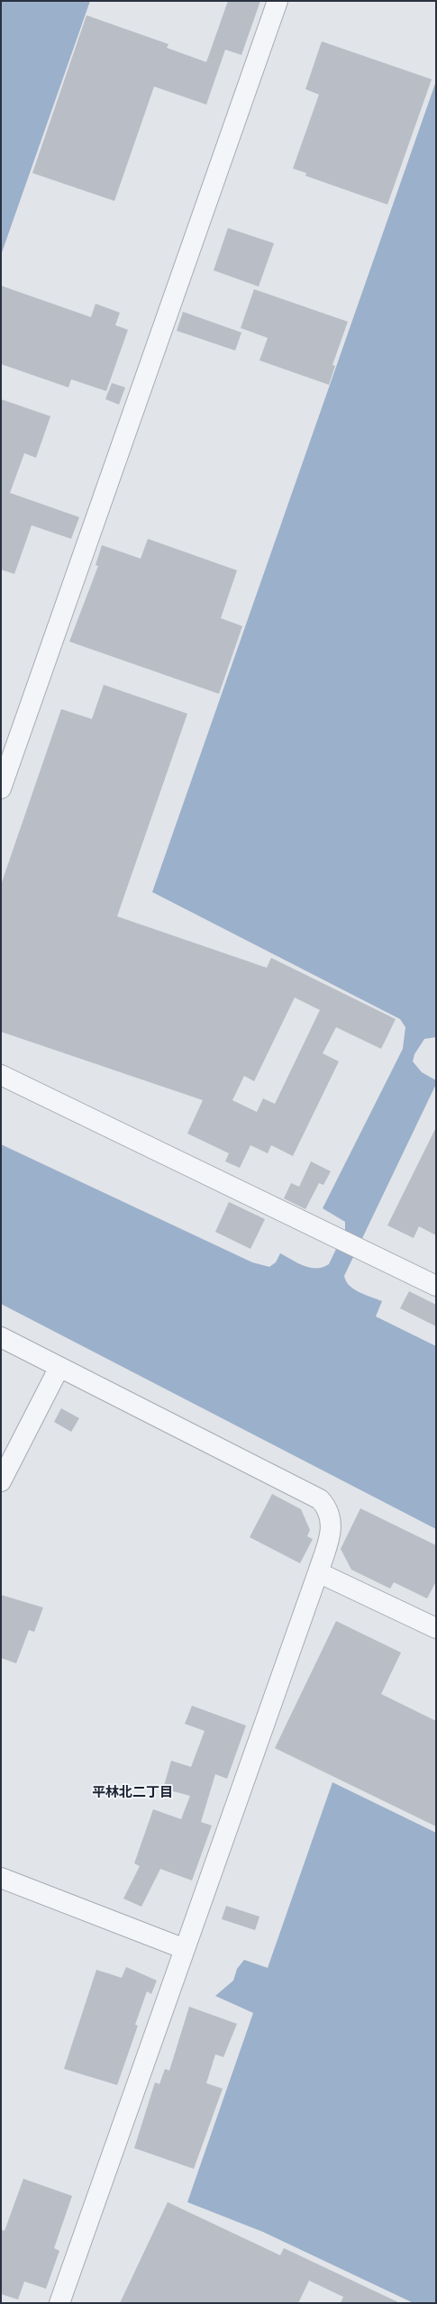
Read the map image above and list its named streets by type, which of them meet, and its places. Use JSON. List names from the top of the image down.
{
  "districts": ["平林北二丁目"]
}
